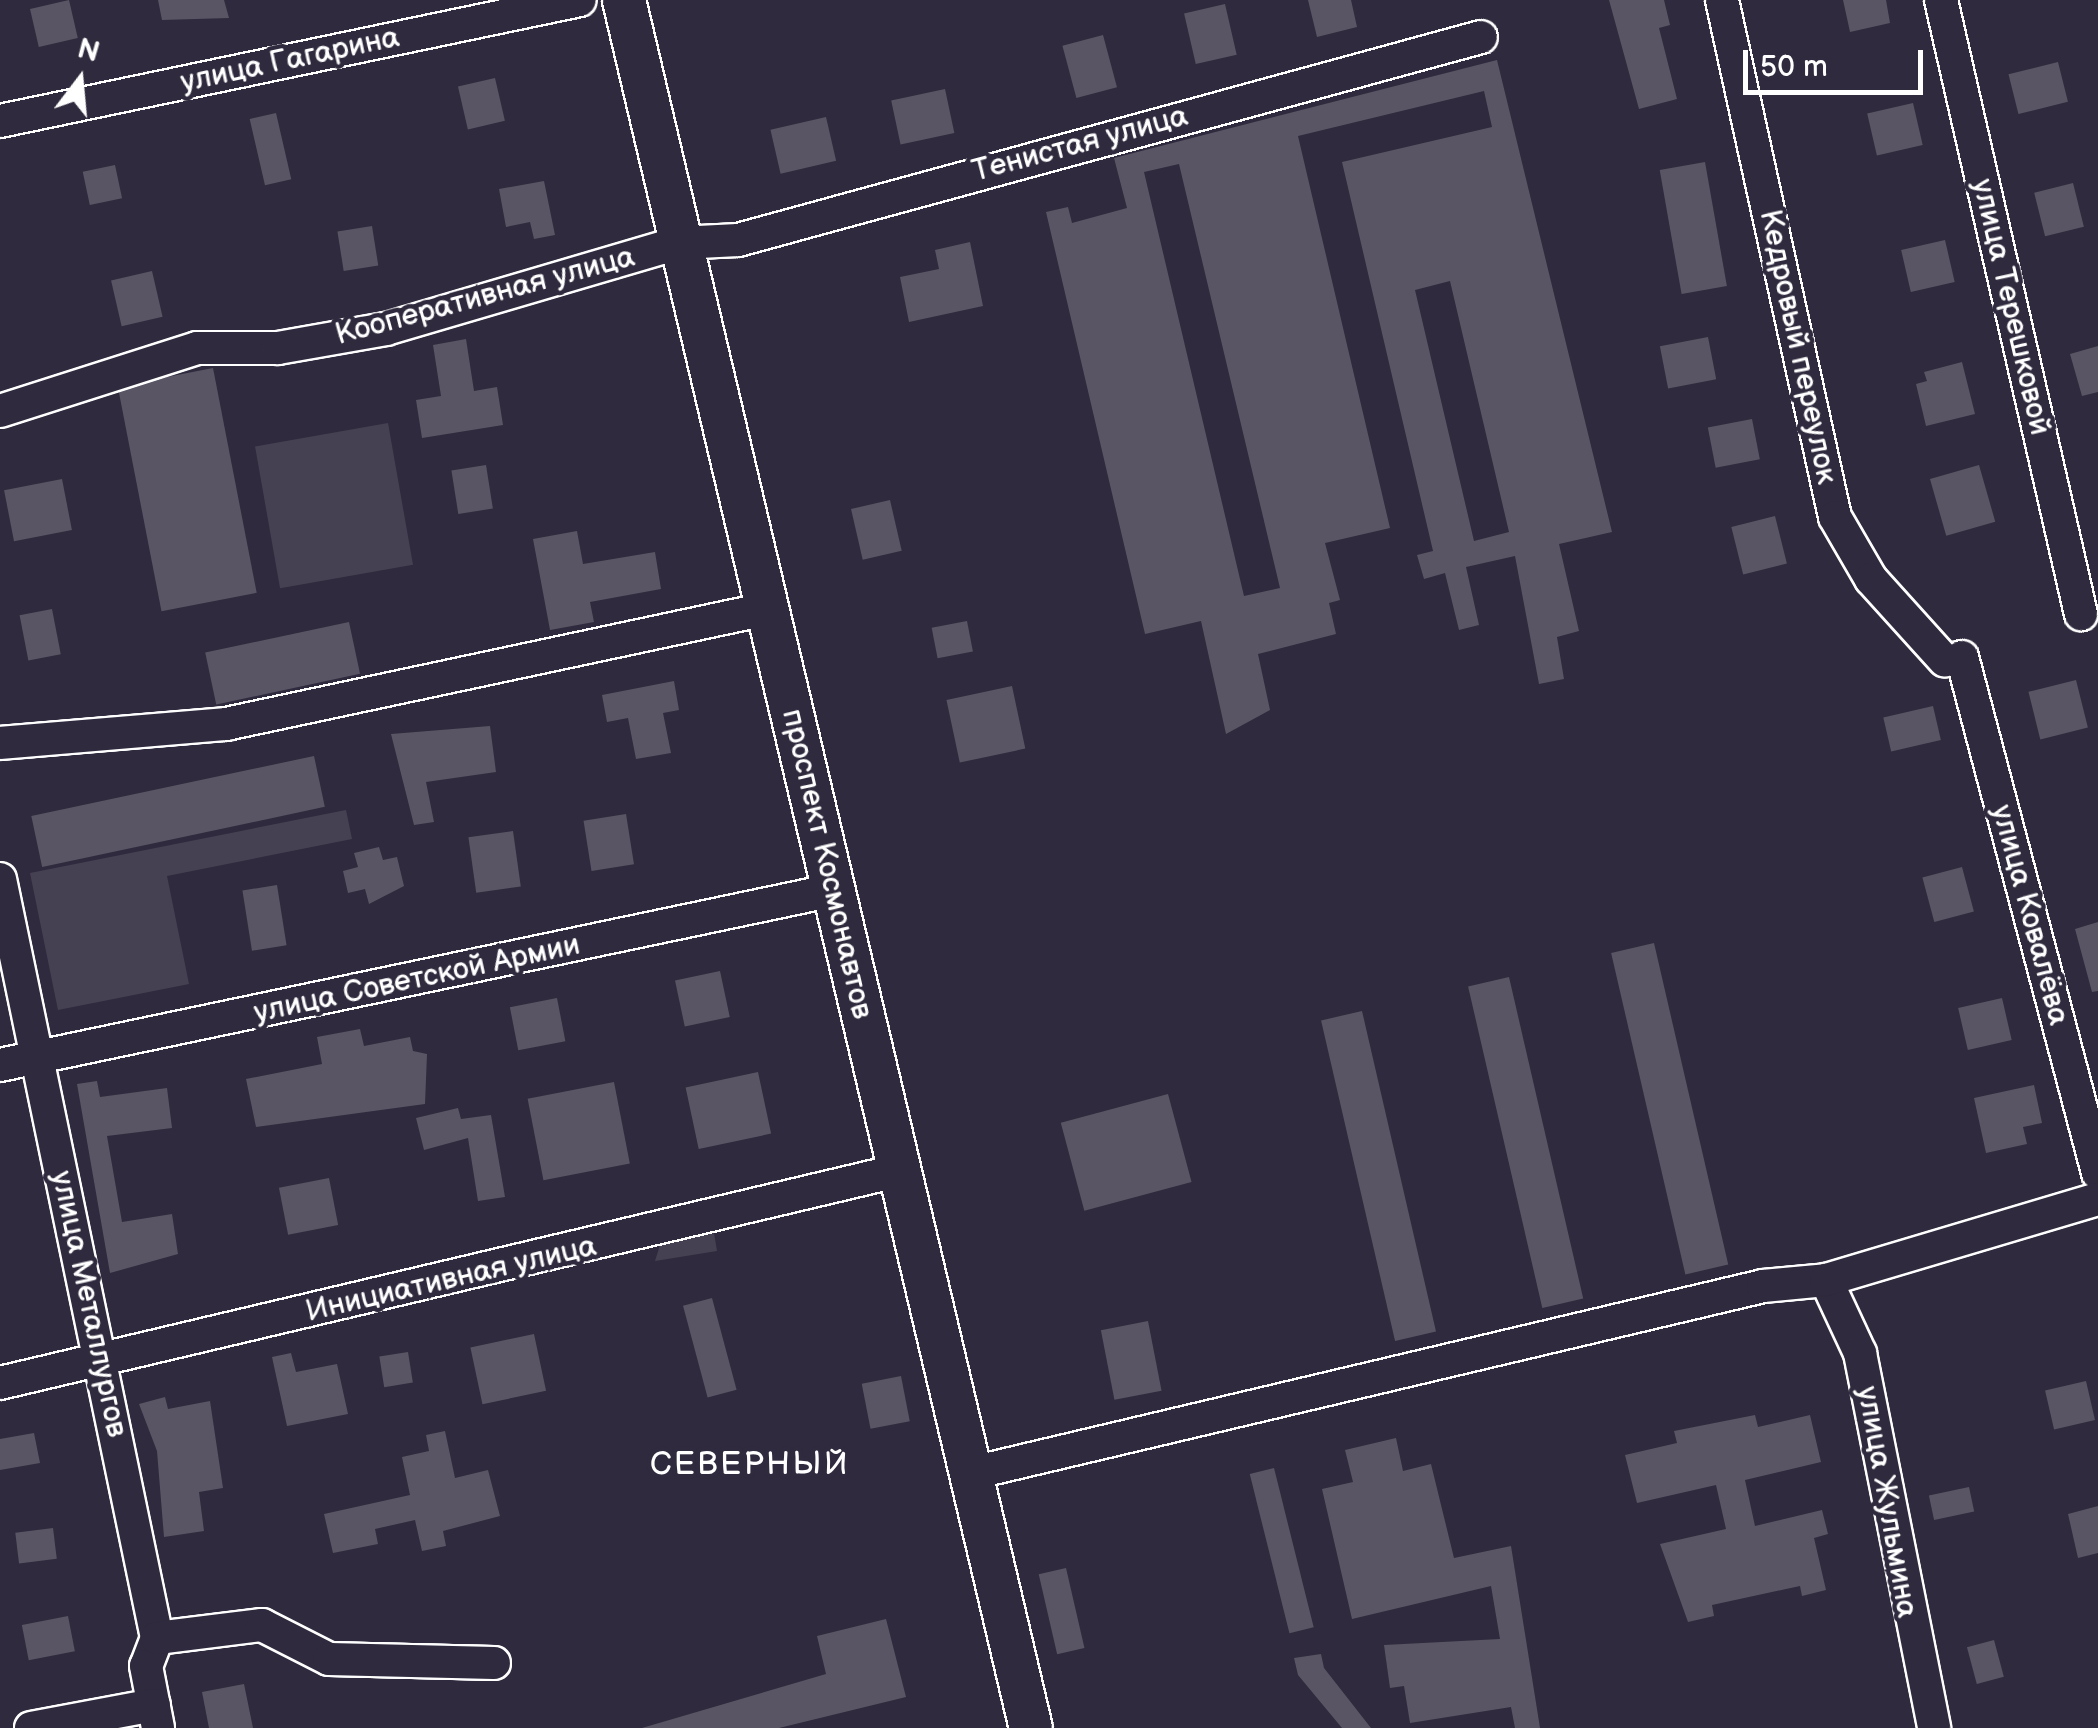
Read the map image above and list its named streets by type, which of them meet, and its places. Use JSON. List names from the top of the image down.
{
  "streets": {
    "main road": ["проспект Космонавтов"],
    "street": [
      "улица Гагарина",
      "Тенистая улица",
      "Кооперативная улица",
      "улица Терешковой",
      "Кедровый переулок",
      "улица Ковалёва",
      "улица Советской Армии",
      "Инициативная улица",
      "улица Металлургов",
      "улица Жульмина"
    ]
  },
  "crossings": [
    ["Тенистая улица", "Кооперативная улица"],
    ["Тенистая улица", "проспект Космонавтов"],
    ["Кооперативная улица", "проспект Космонавтов"],
    ["Кедровый переулок", "улица Ковалёва"],
    ["проспект Космонавтов", "улица Советской Армии"],
    ["проспект Космонавтов", "Инициативная улица"],
    ["улица Советской Армии", "улица Металлургов"],
    ["Инициативная улица", "улица Металлургов"]
  ],
  "districts": ["СЕВЕРНЫЙ"],
  "scale_bar": "50 m",
  "north": "top"
}
